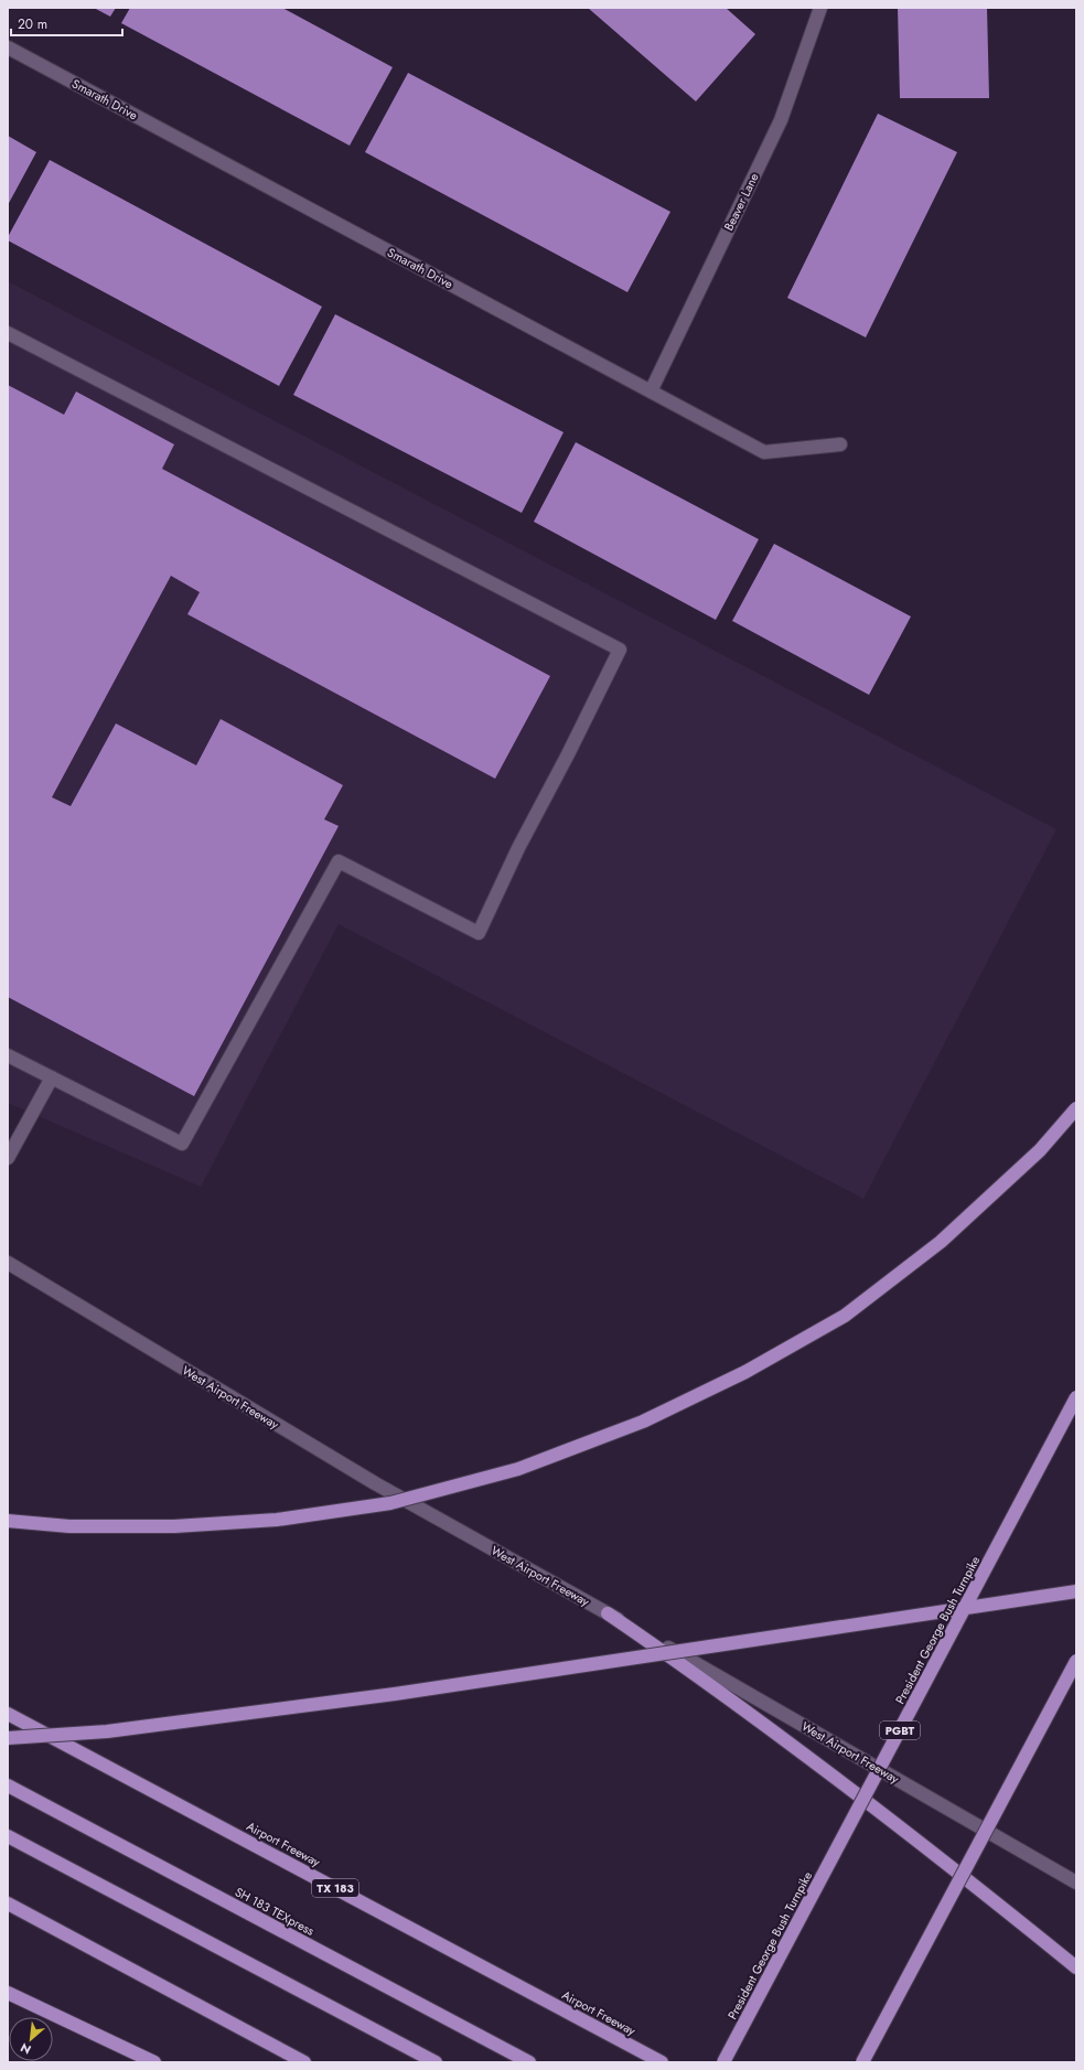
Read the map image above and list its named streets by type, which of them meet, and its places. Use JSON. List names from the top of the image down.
{
  "streets": {
    "highway": [
      "President George Bush Turnpike",
      "PGBT",
      "Airport Freeway",
      "TX 183",
      "SH 183 TEXpress"
    ],
    "street": ["Smarath Drive", "Beaver Lane", "West Airport Freeway"]
  },
  "crossings": [
    ["Smarath Drive", "Beaver Lane"]
  ],
  "scale_bar": "20 m",
  "north": "bottom left"
}
